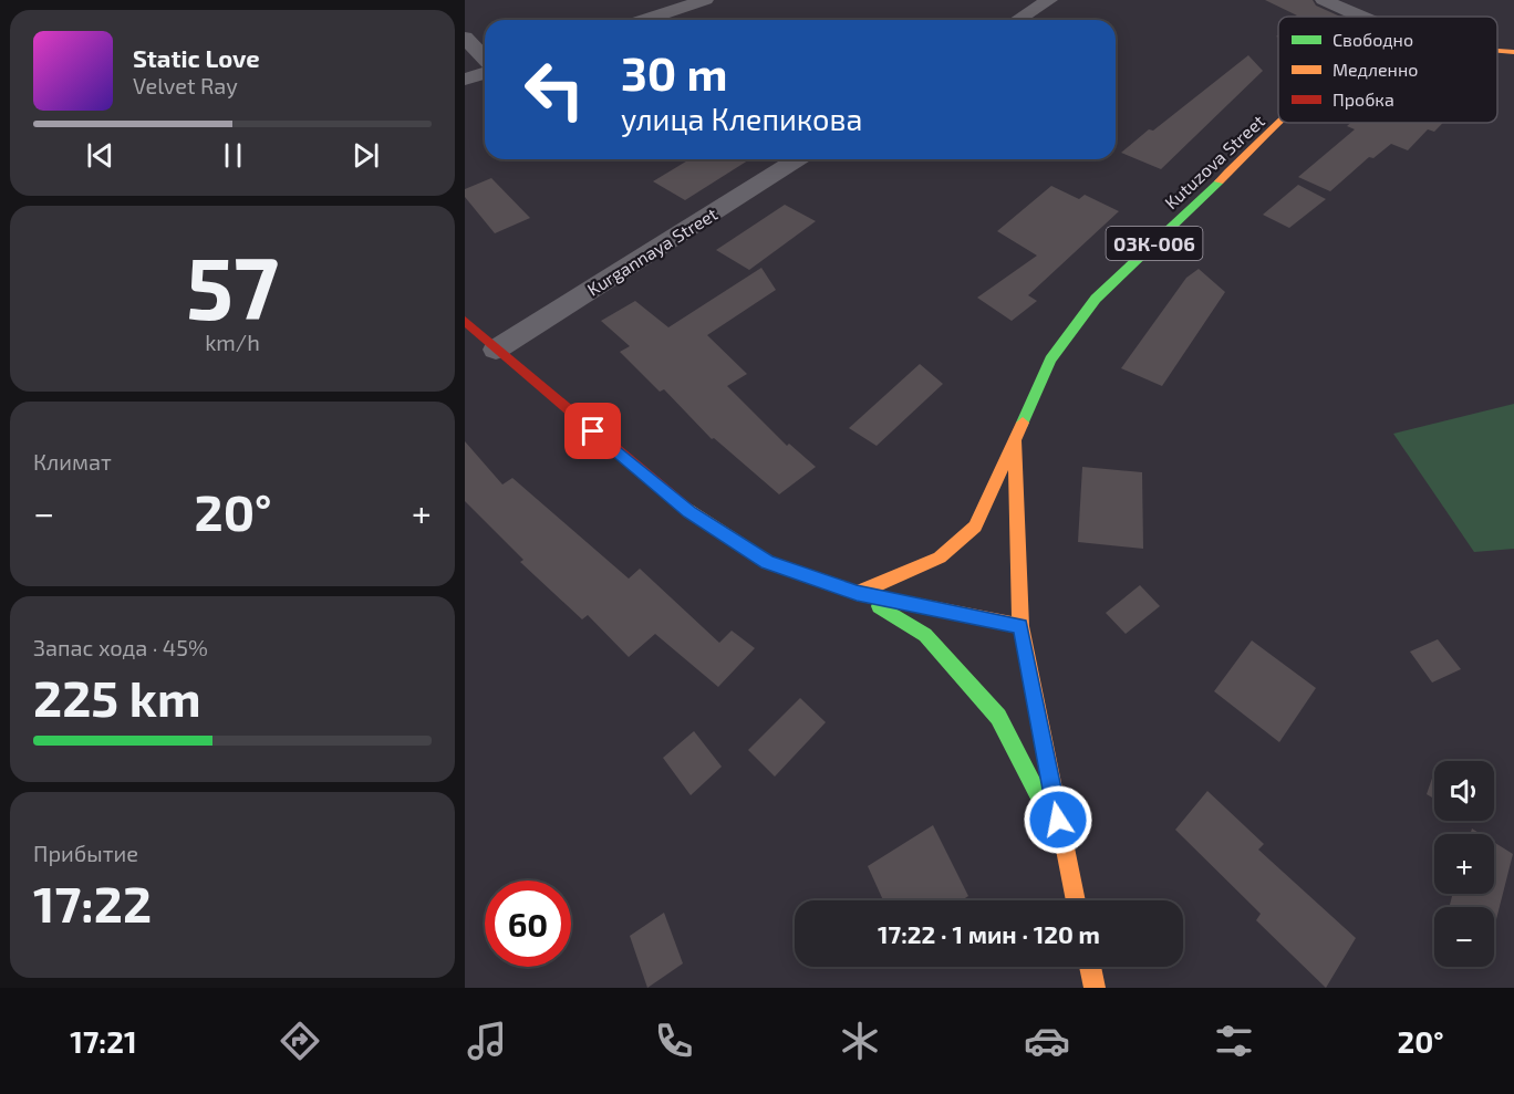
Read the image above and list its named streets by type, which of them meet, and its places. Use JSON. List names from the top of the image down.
{
  "streets": {
    "main road": ["Kutuzova Street", "03К-006"],
    "street": ["Kurgannaya Street"]
  },
  "legend": ["Свободно", "Медленно", "Пробка"],
  "page": {
    "turn": ["30 m", "улица Клепикова"],
    "song": ["Static Love", "Velvet Ray"],
    "tile": [
      ["57", "km/h"],
      "Климат",
      ["Запас хода · 45%", "225 km"],
      ["Прибытие", "17:22"]
    ],
    "heat": ["−", "20°", "+"],
    "map_buttons": ["+", "−"],
    "limit": "60",
    "trip": "17:22 · 1 мин · 120 m",
    "tabs": ["17:21", "20°"]
  }
}
